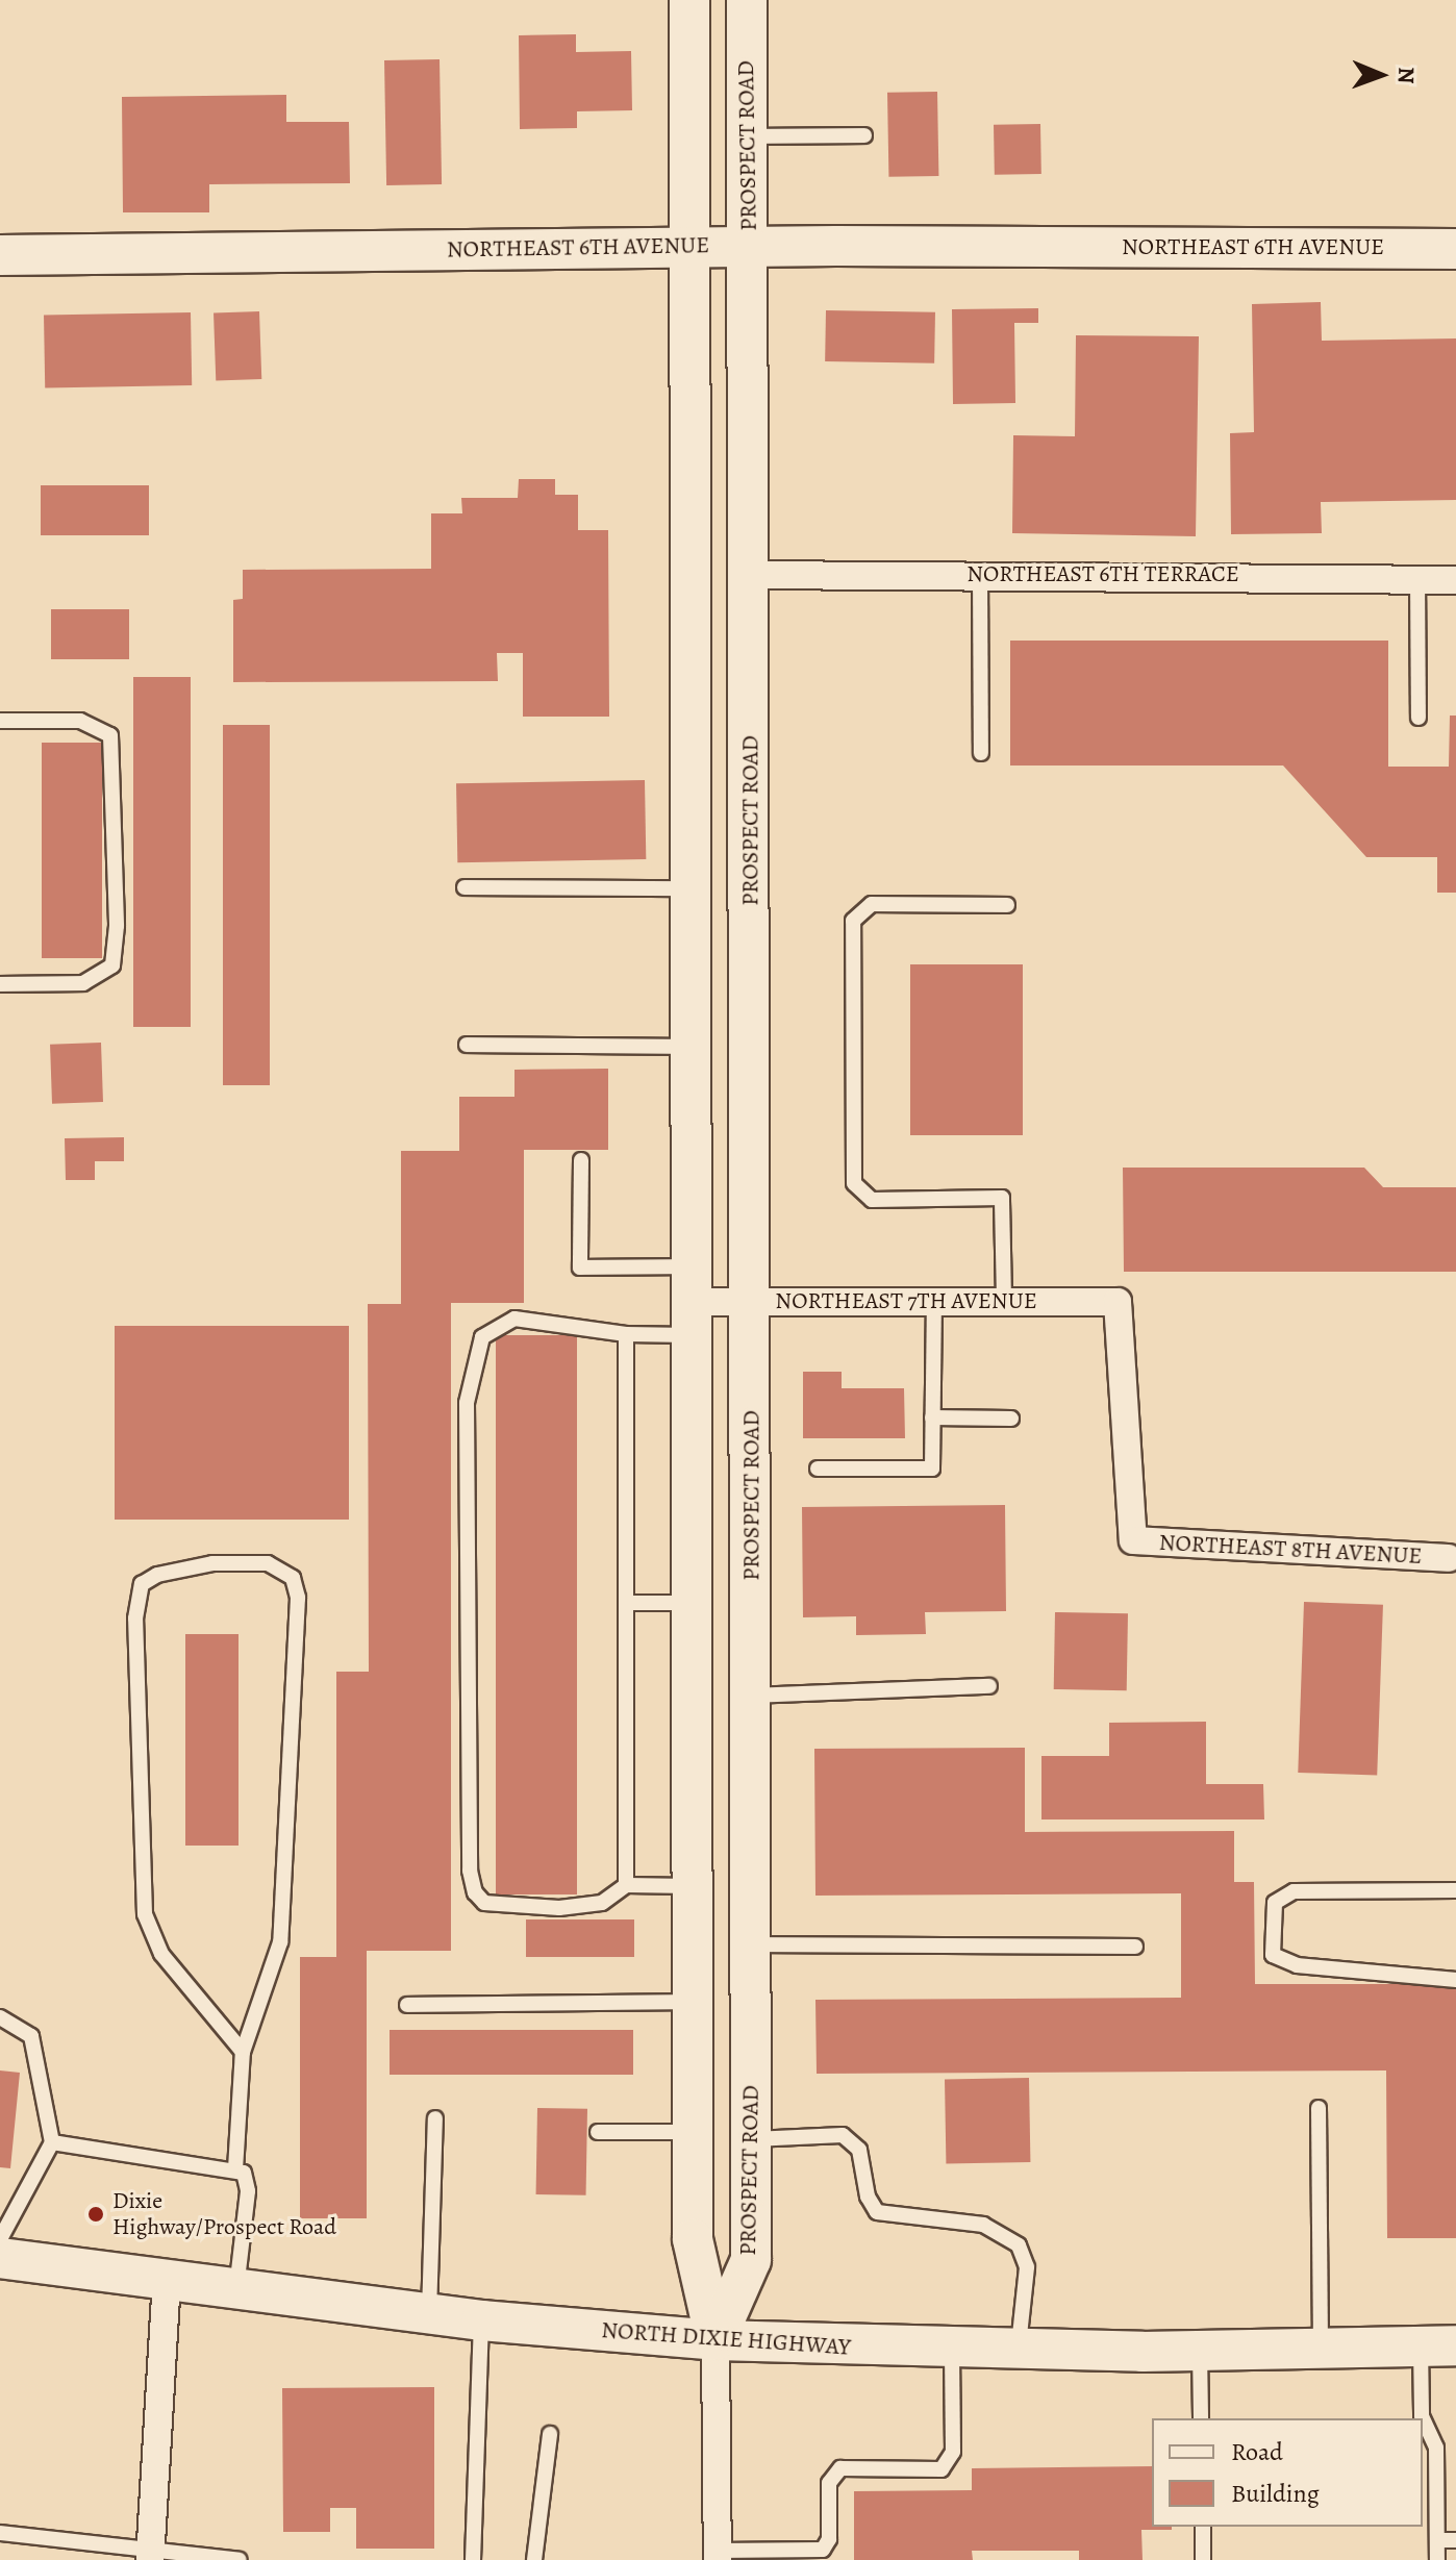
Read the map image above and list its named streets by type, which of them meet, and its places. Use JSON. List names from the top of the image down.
{
  "streets": {
    "main road": ["PROSPECT ROAD", "NORTHEAST 6TH AVENUE", "NORTH DIXIE HIGHWAY"],
    "street": ["NORTHEAST 6TH TERRACE", "NORTHEAST 7TH AVENUE", "NORTHEAST 8TH AVENUE"]
  },
  "crossings": [
    ["PROSPECT ROAD", "NORTHEAST 6TH AVENUE"],
    ["PROSPECT ROAD", "NORTHEAST 6TH TERRACE"],
    ["PROSPECT ROAD", "NORTHEAST 7TH AVENUE"],
    ["PROSPECT ROAD", "NORTH DIXIE HIGHWAY"],
    ["NORTHEAST 7TH AVENUE", "NORTHEAST 8TH AVENUE"]
  ],
  "places": ["Dixie Highway/Prospect Road"],
  "legend": ["Road", "Building"],
  "north": "right"
}
